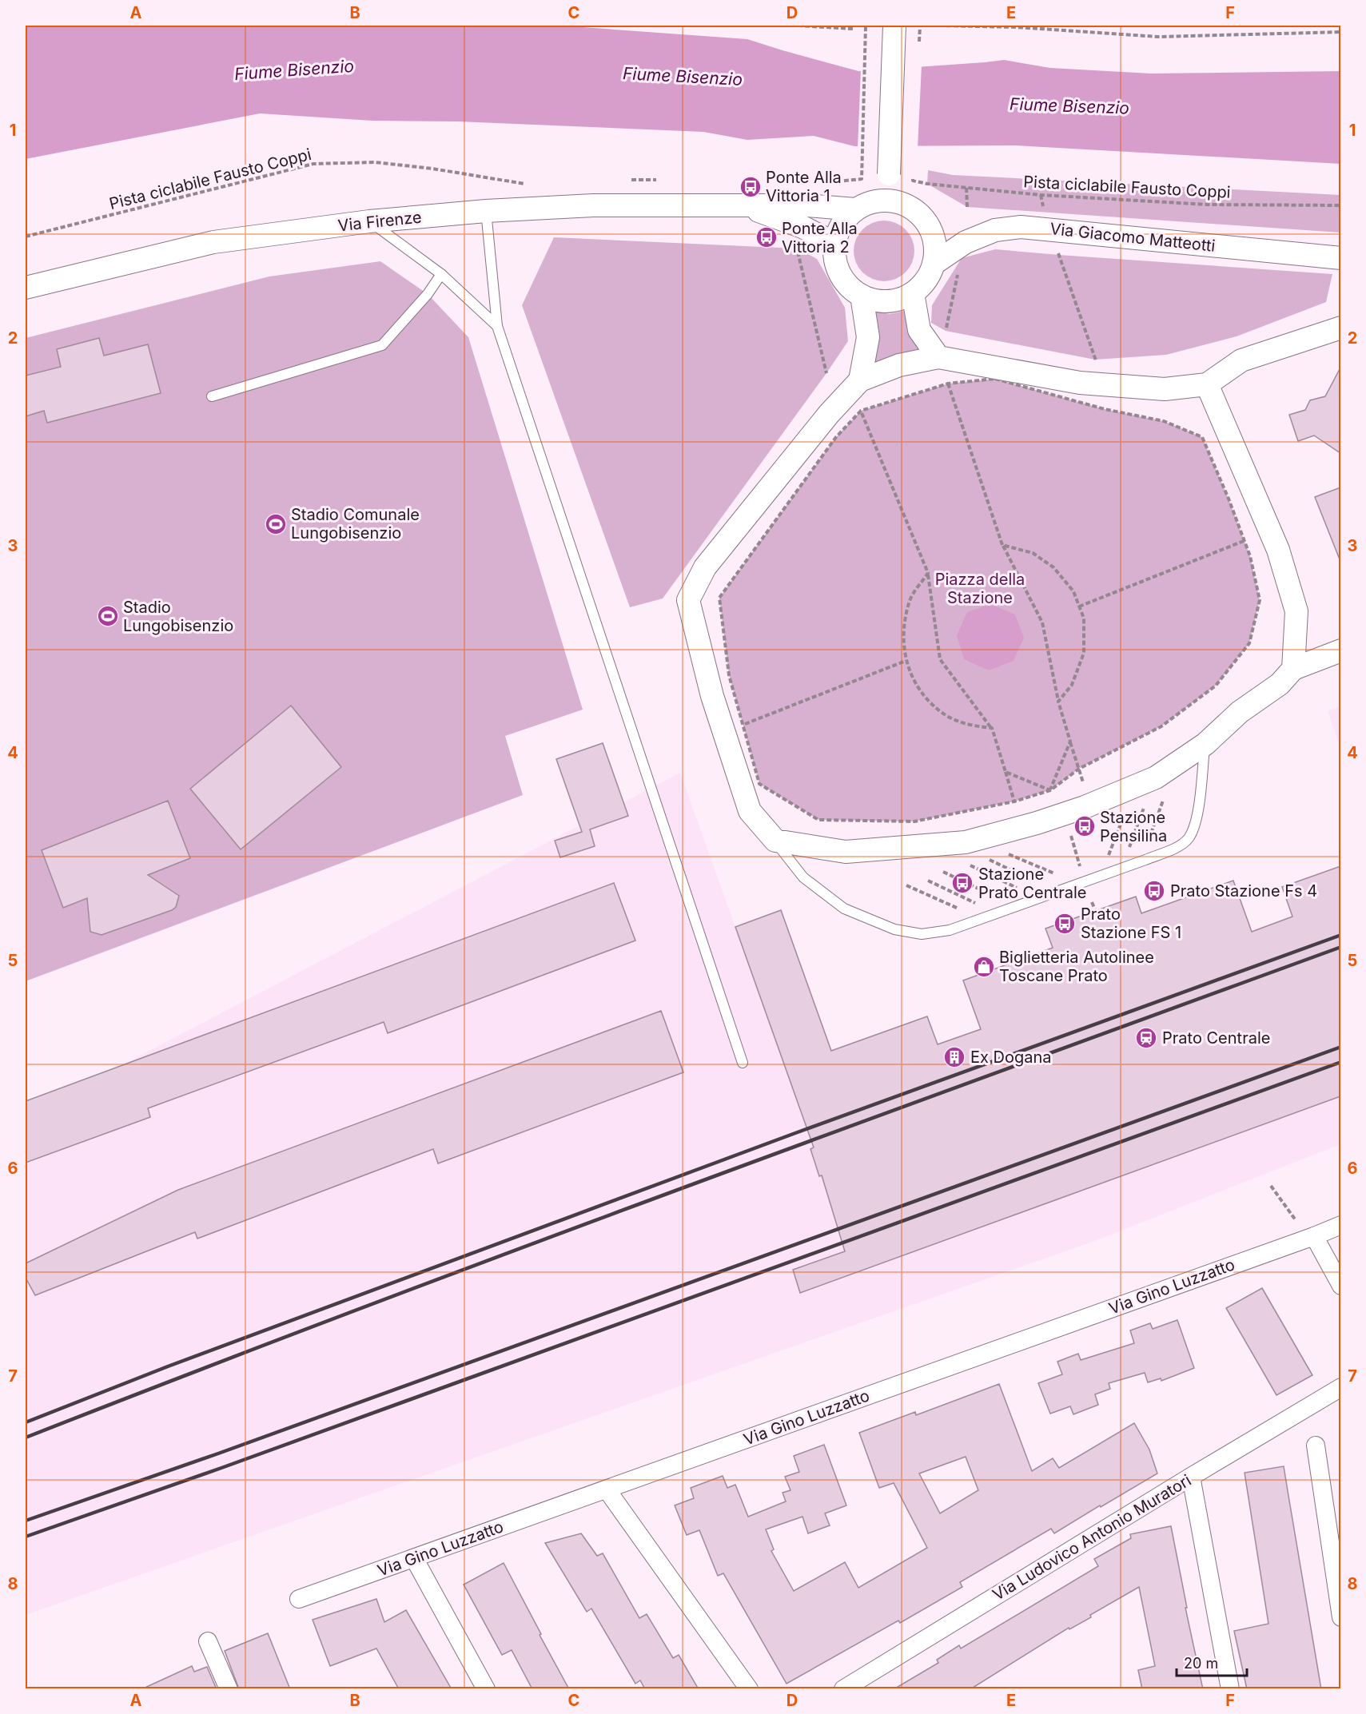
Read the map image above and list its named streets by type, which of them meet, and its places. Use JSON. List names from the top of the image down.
{
  "streets": {
    "street": [
      "Via Firenze",
      "Via Giacomo Matteotti",
      "Via Gino Luzzatto",
      "Via Ludovico Antonio Muratori"
    ],
    "path": ["Pista ciclabile Fausto Coppi"]
  },
  "crossings": [
    ["Via Firenze", "Via Giacomo Matteotti"]
  ],
  "water": ["Fiume Bisenzio"],
  "parks": ["Piazza della Stazione"],
  "places": {
    "bus stop": [
      "Ponte Alla Vittoria 1",
      "Ponte Alla Vittoria 2",
      "Stazione Pensilina",
      "Stazione Prato Centrale",
      "Prato Stazione Fs 4",
      "Prato Stazione FS 1"
    ],
    "sports": ["Stadio Comunale Lungobisenzio", "Stadio Lungobisenzio"],
    "shop": ["Biglietteria Autolinee Toscane Prato"],
    "station": ["Prato Centrale"],
    "building": ["Ex Dogana"]
  },
  "scale_bar": "20 m",
  "grid": {
    "columns": [
      "A",
      "B",
      "C",
      "D",
      "E",
      "F"
    ],
    "rows": [
      "1",
      "2",
      "3",
      "4",
      "5",
      "6",
      "7",
      "8"
    ]
  }
}
